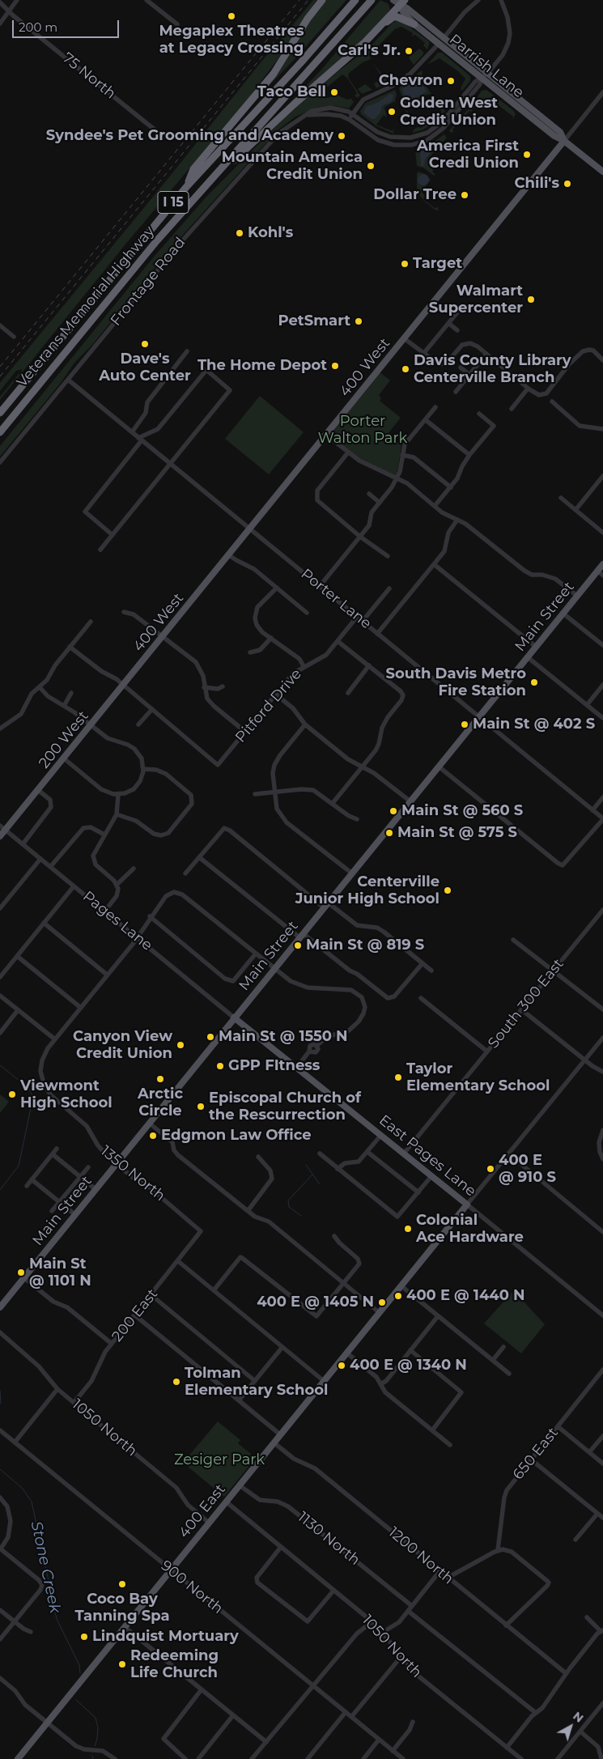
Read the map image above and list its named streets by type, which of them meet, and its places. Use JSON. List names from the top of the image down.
{
  "streets": {
    "highway": ["I 15", "Veterans Memorial Highway"],
    "main road": [
      "Parrish Lane",
      "400 West",
      "Main Street",
      "200 West",
      "East Pages Lane",
      "400 East"
    ],
    "street": [
      "75 North",
      "Frontage Road",
      "Porter Lane",
      "Pitford Drive",
      "Pages Lane",
      "South 300 East",
      "1350 North",
      "200 East",
      "1050 North",
      "650 East",
      "1130 North",
      "1200 North",
      "900 North"
    ]
  },
  "crossings": [
    ["Parrish Lane", "Frontage Road"],
    ["Parrish Lane", "400 West"],
    ["Frontage Road", "Porter Lane"],
    ["400 West", "Porter Lane"],
    ["400 West", "200 West"],
    ["Porter Lane", "Main Street"],
    ["Porter Lane", "Pitford Drive"],
    ["Main Street", "Pages Lane"],
    ["Main Street", "East Pages Lane"],
    ["Main Street", "1350 North"],
    ["200 West", "Pages Lane"],
    ["Pages Lane", "East Pages Lane"],
    ["South 300 East", "East Pages Lane"],
    ["East Pages Lane", "400 East"],
    ["1350 North", "200 East"],
    ["200 East", "1050 North"],
    ["1050 North", "400 East"],
    ["400 East", "1130 North"],
    ["400 East", "1200 North"],
    ["400 East", "900 North"]
  ],
  "water": ["Stone Creek"],
  "parks": ["Porter Walton Park", "Zesiger Park"],
  "places": [
    "Megaplex Theatres at Legacy Crossing",
    "Carl's Jr.",
    "Chevron",
    "Taco Bell",
    "Golden West Credit Union",
    "Syndee's Pet Grooming and Academy",
    "America First Credi Union",
    "Mountain America Credit Union",
    "Chili's",
    "Dollar Tree",
    "Kohl's",
    "Target",
    "Walmart Supercenter",
    "PetSmart",
    "Dave's Auto Center",
    "The Home Depot",
    "Davis County Library Centerville Branch",
    "South Davis Metro Fire Station",
    "Main St @ 402 S",
    "Main St @ 560 S",
    "Main St @ 575 S",
    "Centerville Junior High School",
    "Main St @ 819 S",
    "Main St @ 1550 N",
    "Canyon View Credit Union",
    "GPP FItness",
    "Taylor Elementary School",
    "Arctic Circle",
    "Viewmont High School",
    "Episcopal Church of the Rescurrection",
    "Edgmon Law Office",
    "400 E @ 910 S",
    "Colonial Ace Hardware",
    "Main St @ 1101 N",
    "400 E @ 1440 N",
    "400 E @ 1405 N",
    "400 E @ 1340 N",
    "Tolman Elementary School",
    "Coco Bay Tanning Spa",
    "Lindquist Mortuary",
    "Redeeming Life Church"
  ],
  "scale_bar": "200 m",
  "north": "top right"
}
